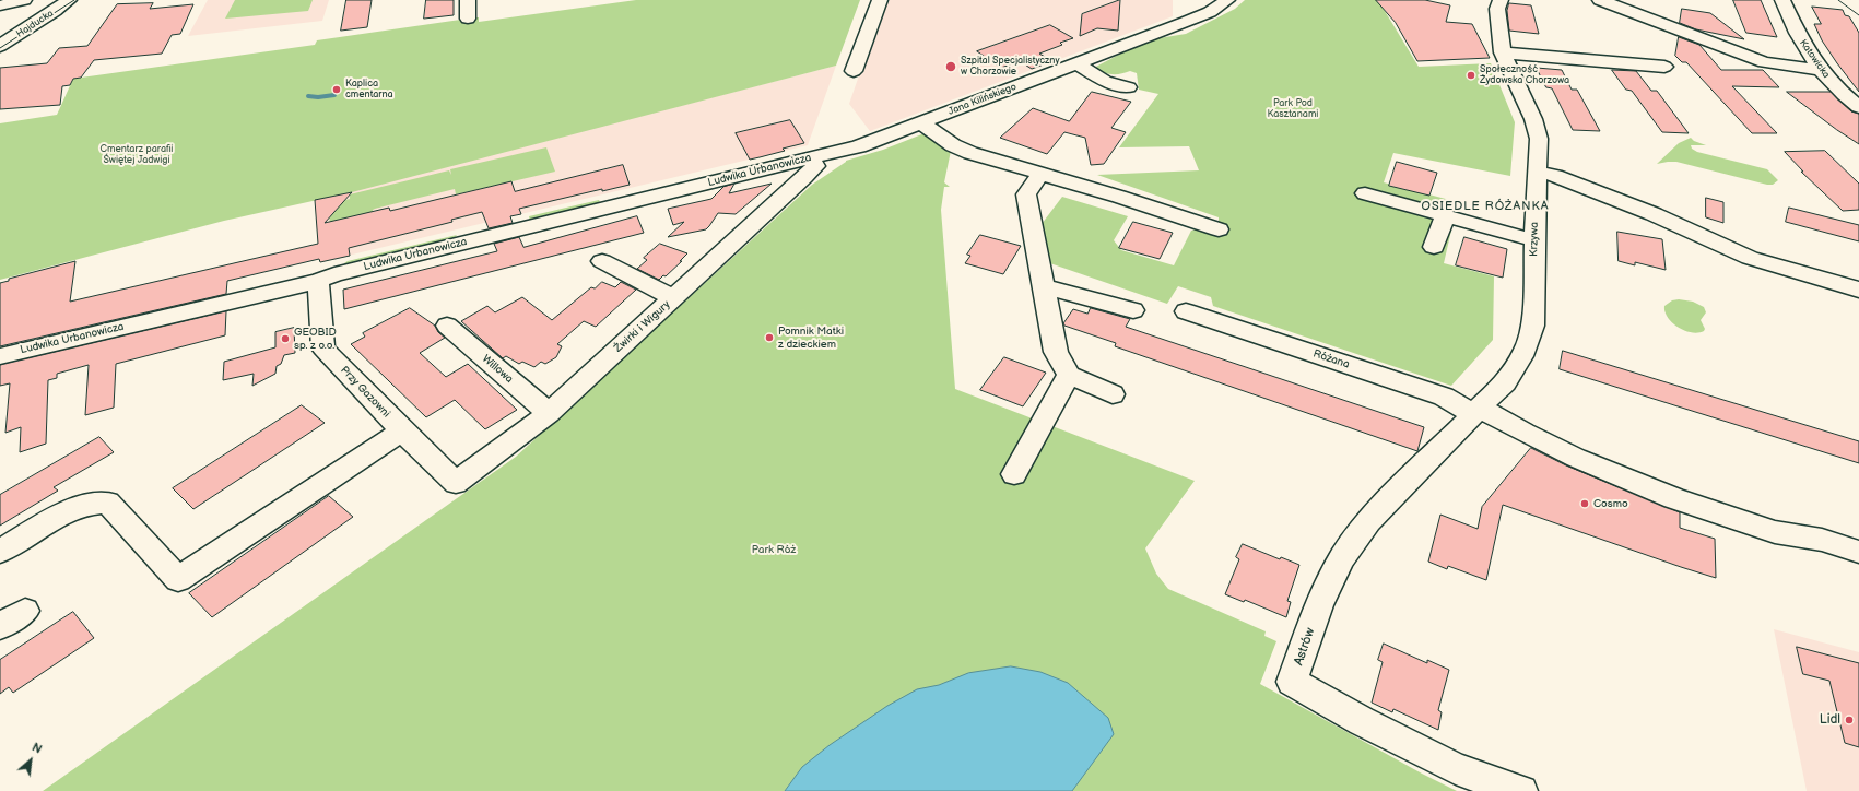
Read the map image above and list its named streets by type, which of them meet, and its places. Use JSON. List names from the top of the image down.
{
  "streets": {
    "street": [
      "Hajducka",
      "Katowicka",
      "Jana Kilińskiego",
      "Ludwika Urbanowicza",
      "Krzywa",
      "Żwirki i Wigury",
      "Różana",
      "Willowa",
      "Przy Gazowni",
      "Astrów"
    ]
  },
  "crossings": [
    ["Jana Kilińskiego", "Ludwika Urbanowicza"],
    ["Jana Kilińskiego", "Żwirki i Wigury"],
    ["Ludwika Urbanowicza", "Żwirki i Wigury"],
    ["Ludwika Urbanowicza", "Przy Gazowni"],
    ["Krzywa", "Różana"],
    ["Krzywa", "Astrów"],
    ["Żwirki i Wigury", "Willowa"],
    ["Żwirki i Wigury", "Przy Gazowni"],
    ["Różana", "Astrów"]
  ],
  "districts": ["OSIEDLE RÓŻANKA"],
  "parks": ["Park Pod Kasztanami", "Cmentarz parafii Świętej Jadwigi", "Park Róż"],
  "places": [
    "Szpital Specjalistyczny w Chorzowie",
    "Społeczność Żydowska Chorzowa",
    "Kaplica cmentarna",
    "Pomnik Matki z dzieckiem",
    "GEOBID sp. z o.o.",
    "Cosmo",
    "Lidl"
  ],
  "north": "top right"
}
